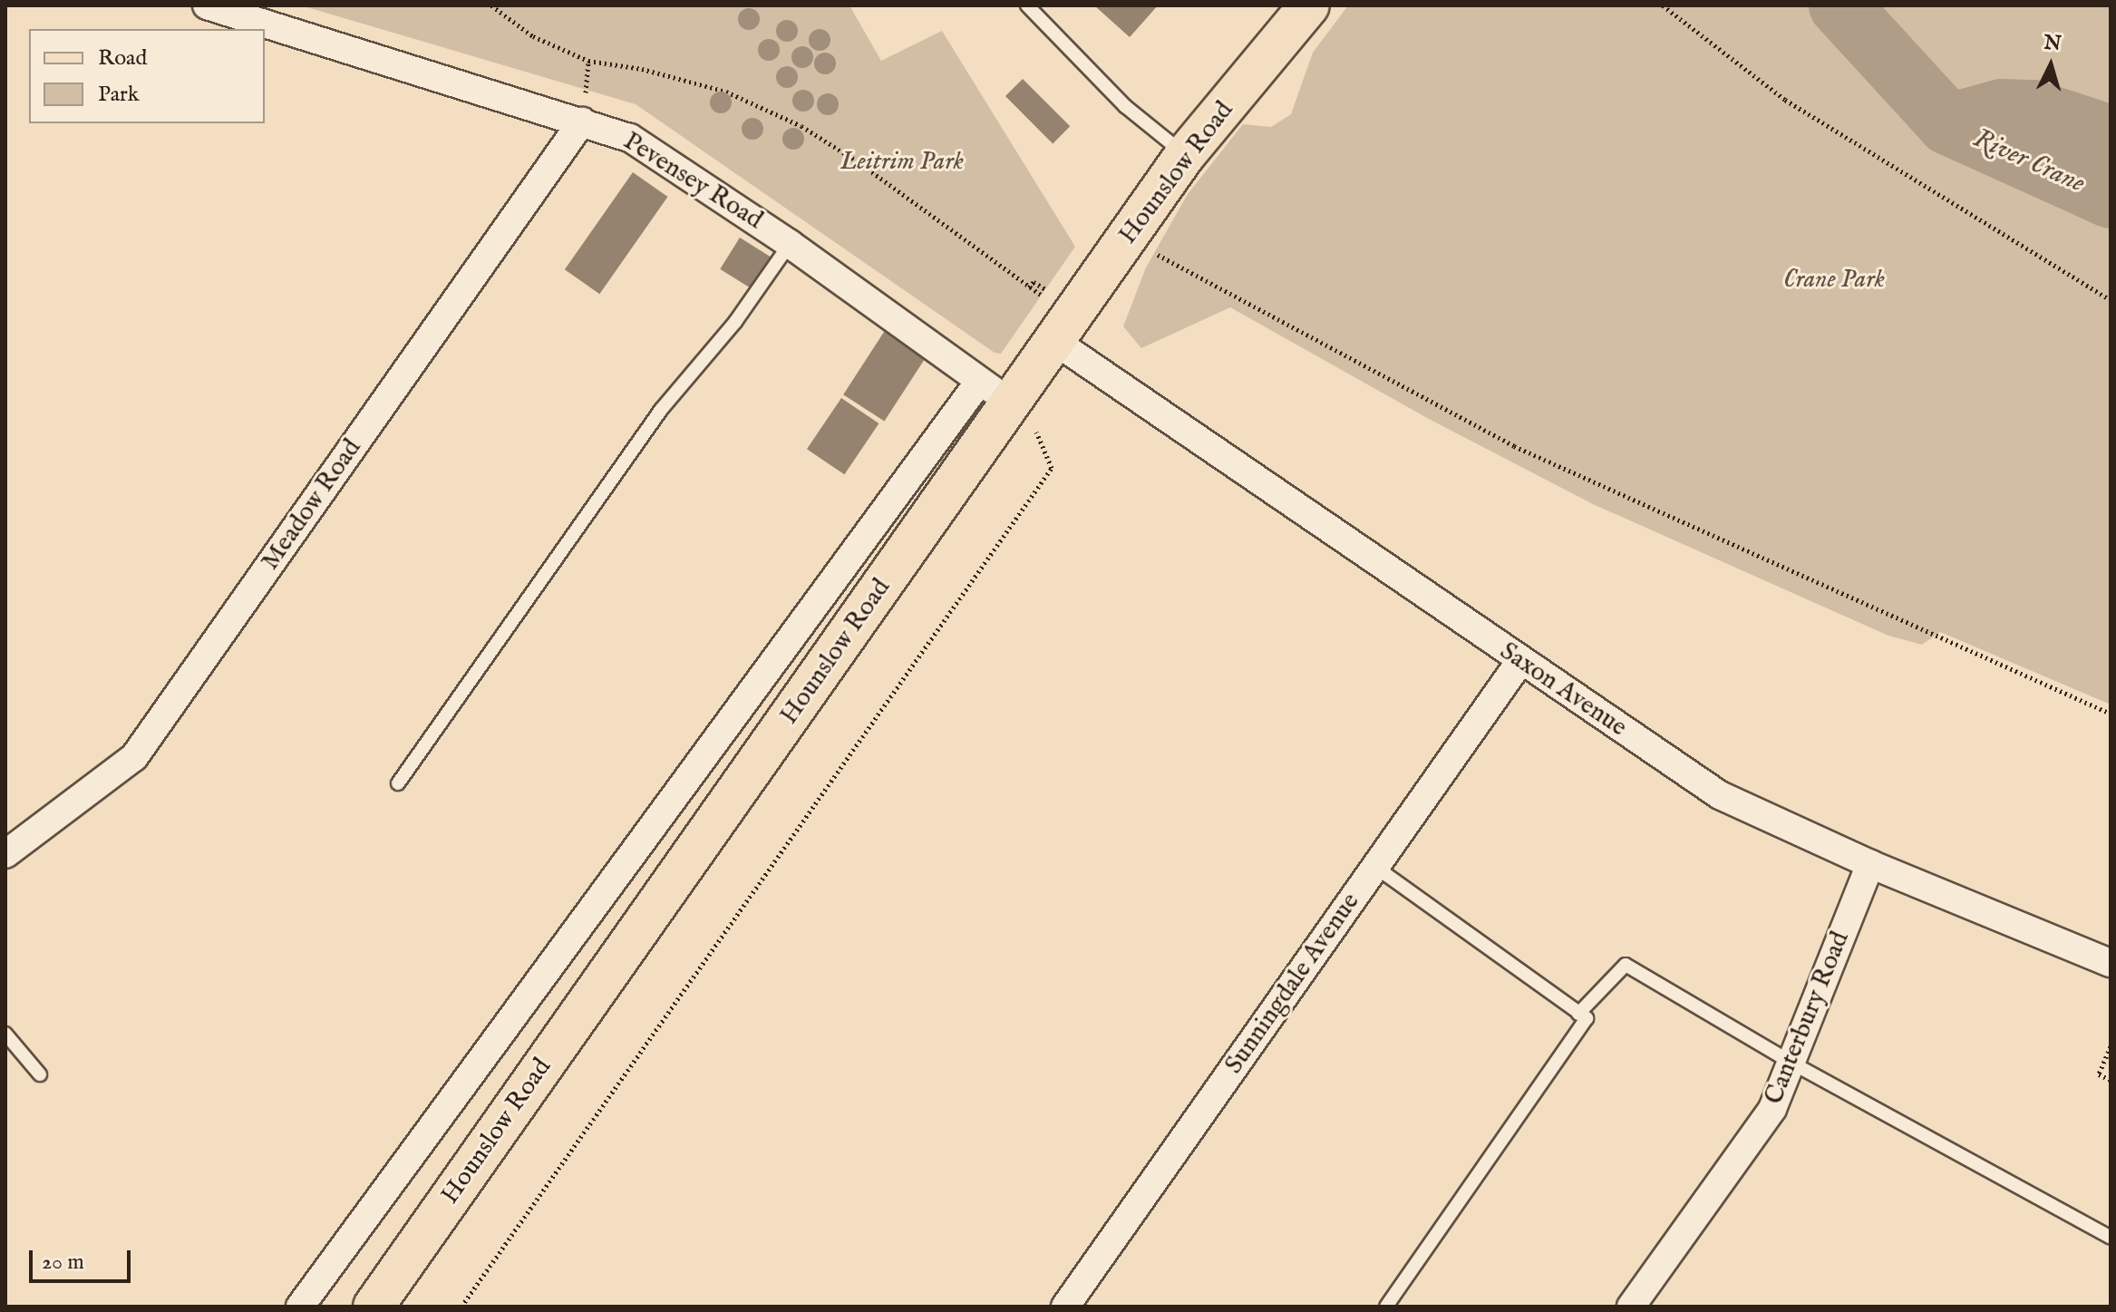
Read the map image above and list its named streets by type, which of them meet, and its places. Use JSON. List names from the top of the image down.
{
  "streets": {
    "main road": ["Hounslow Road"],
    "street": [
      "Pevensey Road",
      "Meadow Road",
      "Saxon Avenue",
      "Sunningdale Avenue",
      "Canterbury Road"
    ]
  },
  "crossings": [
    ["Hounslow Road", "Pevensey Road"],
    ["Hounslow Road", "Saxon Avenue"],
    ["Pevensey Road", "Meadow Road"],
    ["Saxon Avenue", "Sunningdale Avenue"],
    ["Saxon Avenue", "Canterbury Road"]
  ],
  "water": ["River Crane"],
  "parks": ["Leitrim Park", "Crane Park"],
  "legend": ["Road", "Park"],
  "scale_bar": "20 m",
  "north": "top"
}
